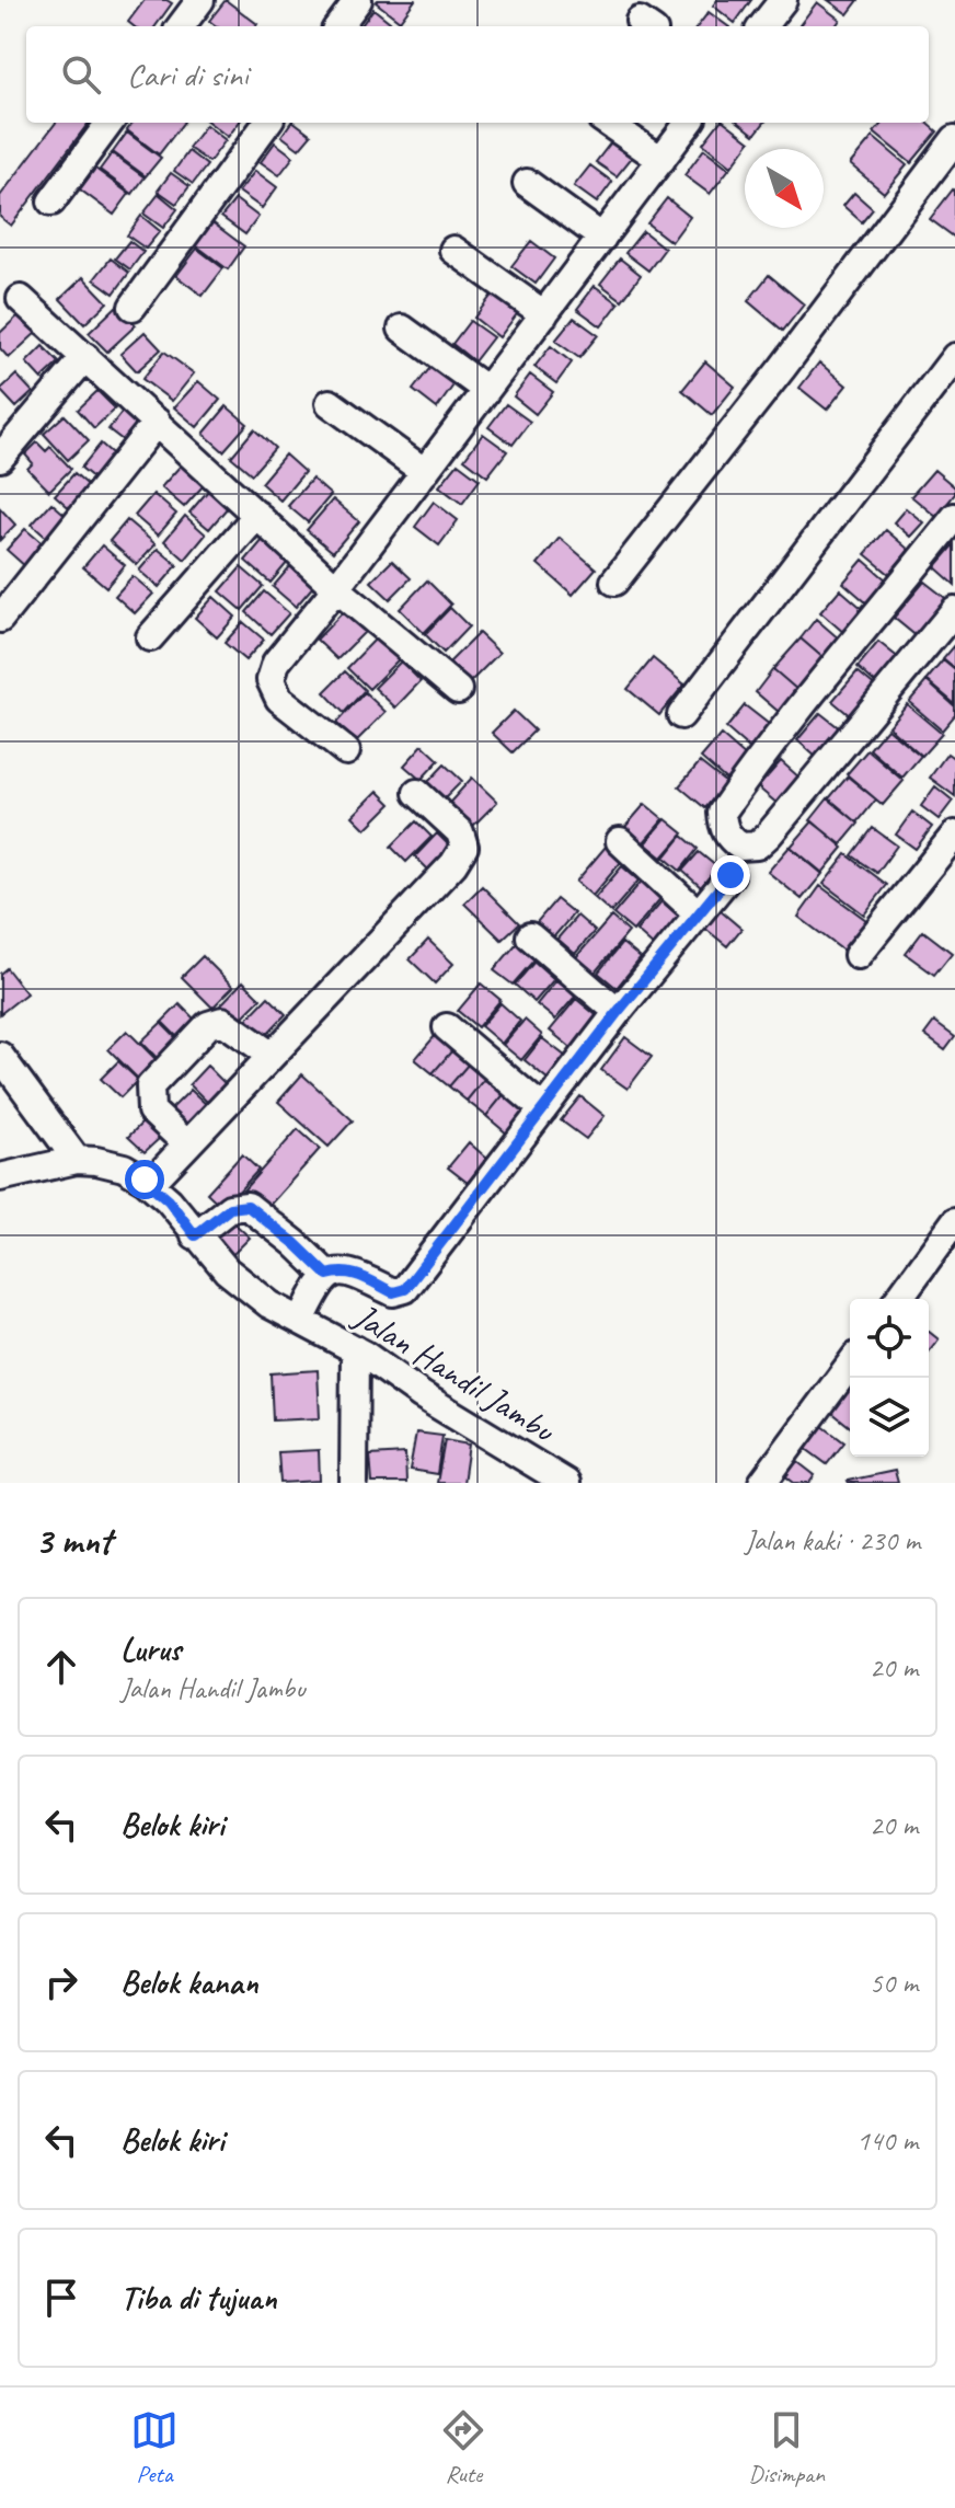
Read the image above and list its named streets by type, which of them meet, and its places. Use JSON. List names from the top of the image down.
{
  "streets": {
    "street": ["Jalan Handil Jambu"]
  },
  "north": "bottom right",
  "page": {
    "search": "Cari di sini",
    "heading": ["3 mnt", "Jalan kaki · 230 m"],
    "list": [
      ["Lurus", "Jalan Handil Jambu", "20 m"],
      ["Belok kiri", "20 m"],
      ["Belok kanan", "50 m"],
      ["Belok kiri", "140 m"],
      "Tiba di tujuan"
    ],
    "nav": ["Peta", "Rute", "Disimpan"]
  }
}
